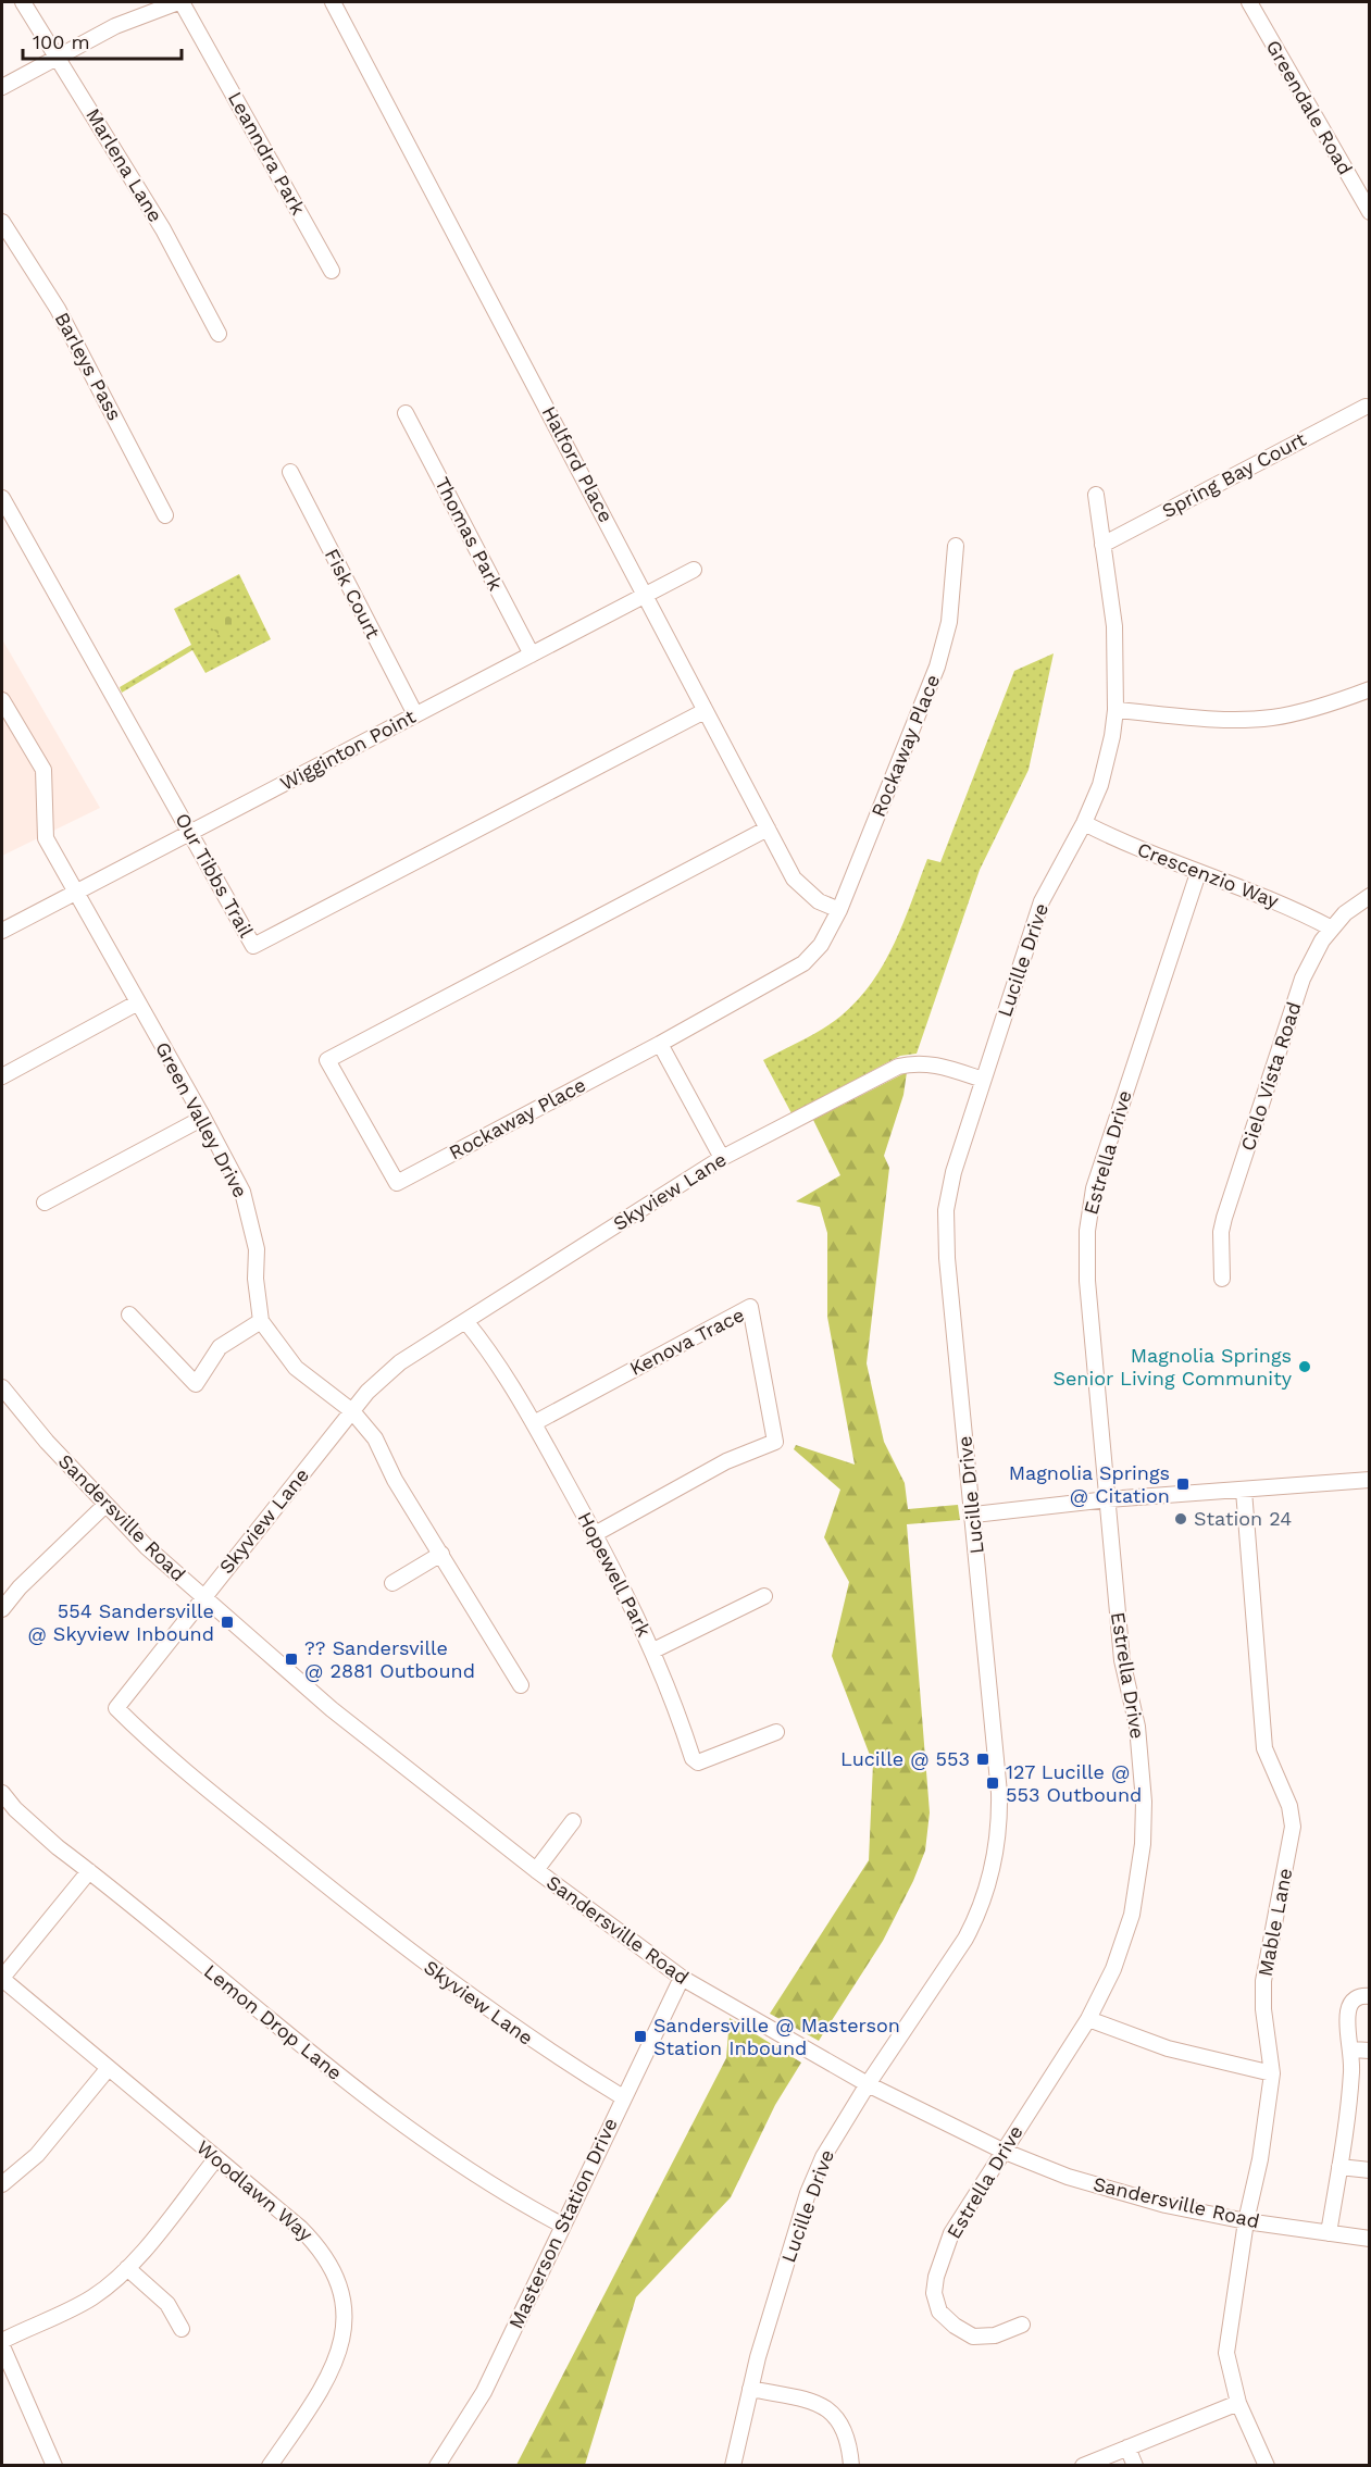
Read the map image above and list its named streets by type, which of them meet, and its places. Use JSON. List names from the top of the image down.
{
  "streets": {
    "street": [
      "Greendale Road",
      "Leanndra Park",
      "Marlena Lane",
      "Barleys Pass",
      "Halford Place",
      "Spring Bay Court",
      "Thomas Park",
      "Fisk Court",
      "Rockaway Place",
      "Wigginton Point",
      "Our Tibbs Trail",
      "Crescenzio Way",
      "Lucille Drive",
      "Cielo Vista Road",
      "Green Valley Drive",
      "Estrella Drive",
      "Skyview Lane",
      "Kenova Trace",
      "Sandersville Road",
      "Hopewell Park",
      "Mable Lane",
      "Lemon Drop Lane",
      "Woodlawn Way",
      "Masterson Station Drive"
    ]
  },
  "crossings": [
    ["Halford Place", "Rockaway Place"],
    ["Halford Place", "Wigginton Point"],
    ["Halford Place", "Our Tibbs Trail"],
    ["Spring Bay Court", "Lucille Drive"],
    ["Thomas Park", "Wigginton Point"],
    ["Fisk Court", "Wigginton Point"],
    ["Wigginton Point", "Our Tibbs Trail"],
    ["Wigginton Point", "Green Valley Drive"],
    ["Crescenzio Way", "Lucille Drive"],
    ["Crescenzio Way", "Cielo Vista Road"],
    ["Crescenzio Way", "Estrella Drive"],
    ["Lucille Drive", "Skyview Lane"],
    ["Lucille Drive", "Sandersville Road"],
    ["Green Valley Drive", "Skyview Lane"],
    ["Estrella Drive", "Sandersville Road"],
    ["Skyview Lane", "Sandersville Road"],
    ["Skyview Lane", "Hopewell Park"],
    ["Skyview Lane", "Masterson Station Drive"],
    ["Kenova Trace", "Hopewell Park"],
    ["Sandersville Road", "Mable Lane"],
    ["Sandersville Road", "Masterson Station Drive"],
    ["Lemon Drop Lane", "Masterson Station Drive"]
  ],
  "places": {
    "other": ["Magnolia Springs Senior Living Community", "Station 24"],
    "transit": [
      "Magnolia Springs @ Citation",
      "554 Sandersville @ Skyview Inbound",
      "?? Sandersville @ 2881 Outbound",
      "Lucille @ 553",
      "127 Lucille @ 553 Outbound",
      "Sandersville @ Masterson Station Inbound"
    ]
  },
  "scale_bar": "100 m"
}
